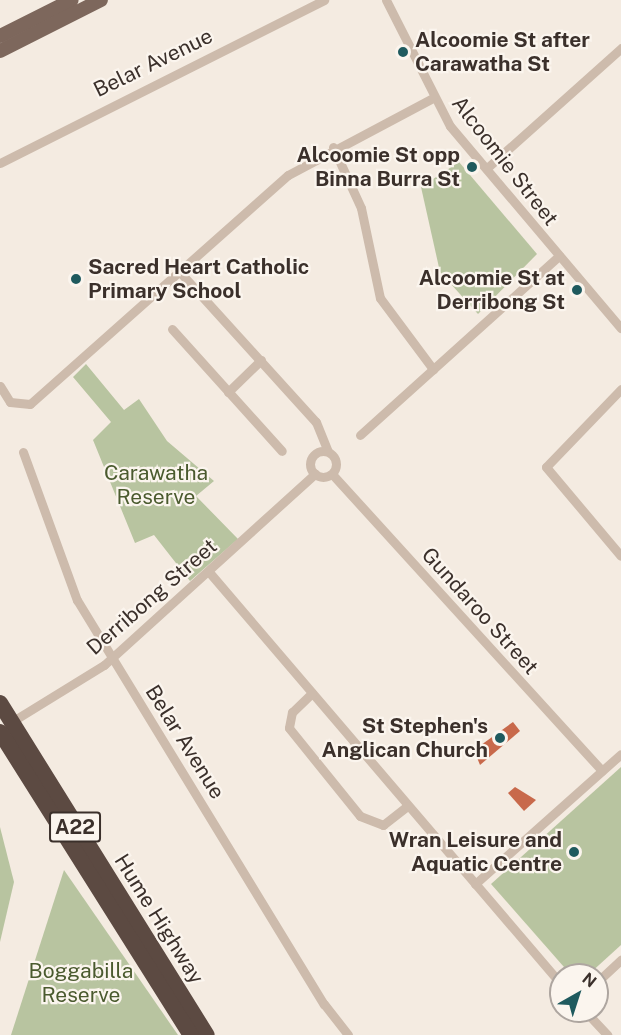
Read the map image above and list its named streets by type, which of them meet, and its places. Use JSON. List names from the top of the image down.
{
  "streets": {
    "highway": ["A22", "Hume Highway"],
    "street": [
      "Belar Avenue",
      "Alcoomie Street",
      "Derribong Street",
      "Gundaroo Street"
    ]
  },
  "crossings": [
    ["Belar Avenue", "Derribong Street"],
    ["Derribong Street", "Hume Highway"]
  ],
  "parks": ["Carawatha Reserve", "Boggabilla Reserve"],
  "places": [
    "Alcoomie St after Carawatha St",
    "Alcoomie St opp Binna Burra St",
    "Sacred Heart Catholic Primary School",
    "Alcoomie St at Derribong St",
    "St Stephen's Anglican Church",
    "Wran Leisure and Aquatic Centre"
  ],
  "north": "top right"
}
